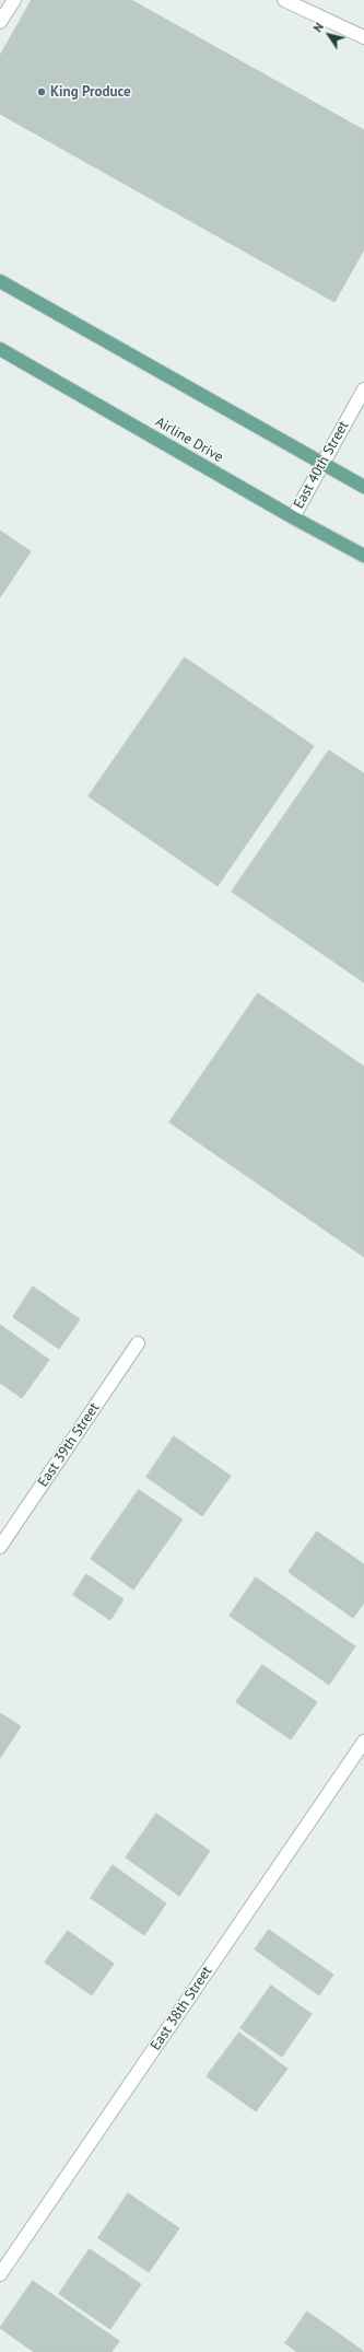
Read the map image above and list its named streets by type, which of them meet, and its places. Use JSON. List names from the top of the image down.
{
  "streets": {
    "main road": ["Airline Drive"],
    "street": ["East 40th Street", "East 39th Street", "East 38th Street"]
  },
  "crossings": [
    ["Airline Drive", "East 40th Street"]
  ],
  "places": ["King Produce"],
  "north": "top left"
}
